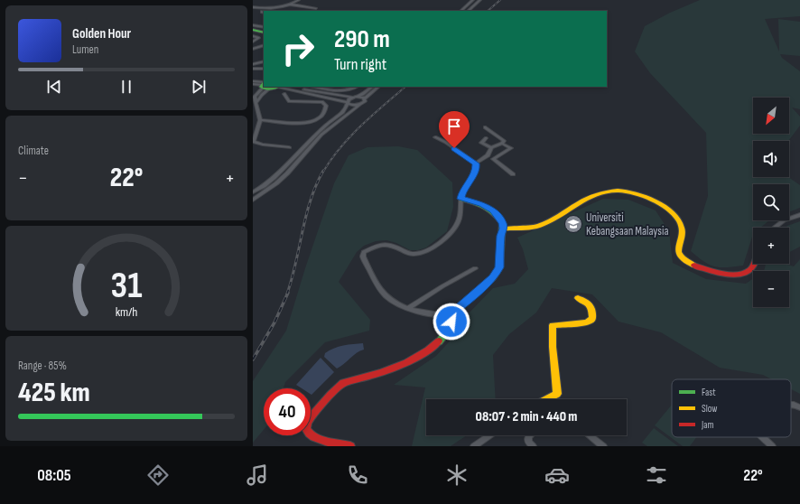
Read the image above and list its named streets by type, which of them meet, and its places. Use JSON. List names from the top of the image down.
{
  "places": {
    "school or university": ["Universiti Kebangsaan Malaysia"]
  },
  "legend": ["Fast", "Slow", "Jam"],
  "north": "bottom left",
  "page": {
    "turn": ["290 m", "Turn right"],
    "song": ["Golden Hour", "Lumen"],
    "map_buttons": ["+", "−"],
    "tile": [
      "Climate",
      ["Range · 85%", "425 km"]
    ],
    "heat": ["−", "22°", "+"],
    "limit": "40",
    "trip": "08:07 · 2 min · 440 m",
    "tabs": ["08:05", "22°"],
    "gauge": ["31", "km/h"]
  }
}
